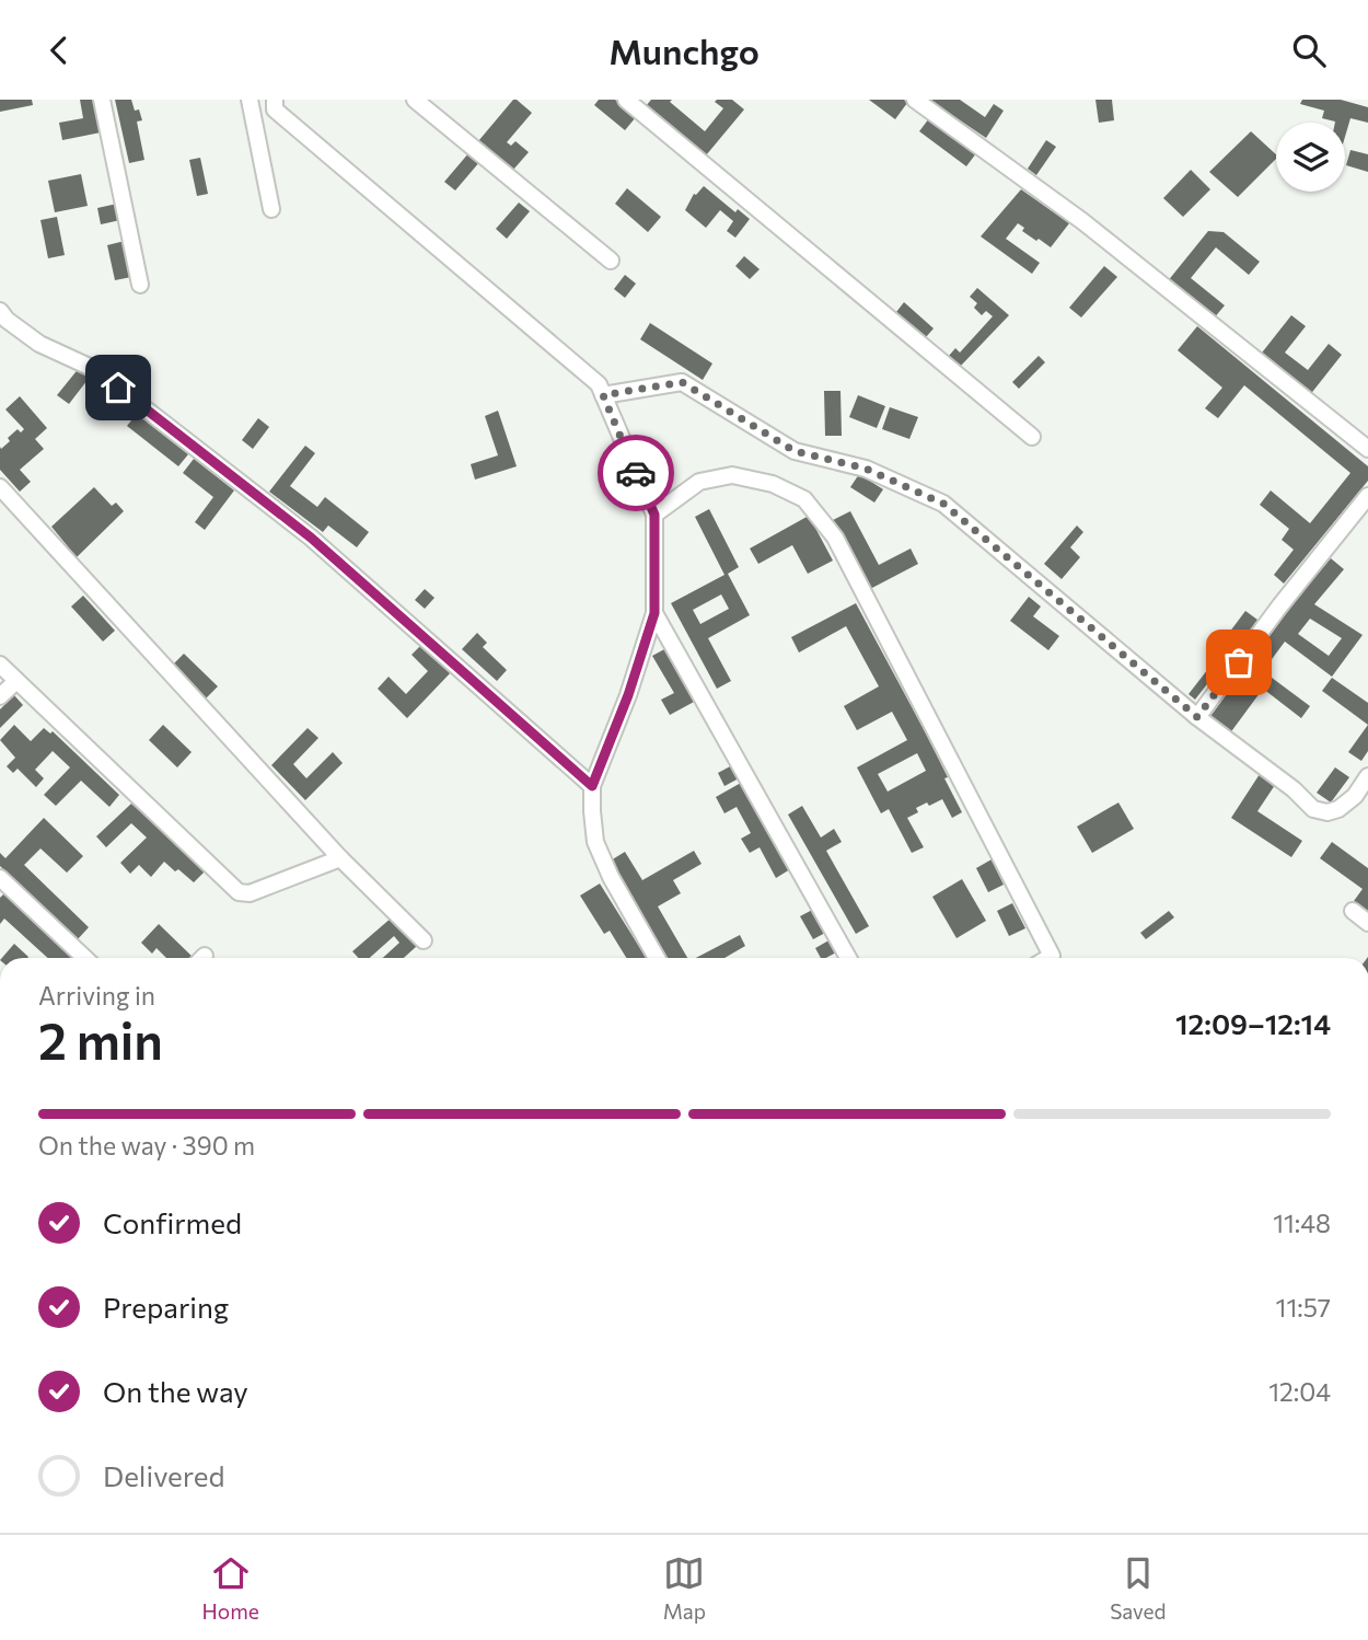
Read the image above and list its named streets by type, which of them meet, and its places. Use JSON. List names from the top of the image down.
{
  "page": {
    "header": "Munchgo",
    "heading": ["2 min", "Arriving in", "12:09–12:14"],
    "bar": "On the way · 390 m",
    "list": [
      ["Confirmed", "11:48"],
      ["Preparing", "11:57"],
      ["On the way", "12:04"],
      "Delivered"
    ],
    "tabs": ["Home", "Map", "Saved"]
  }
}
